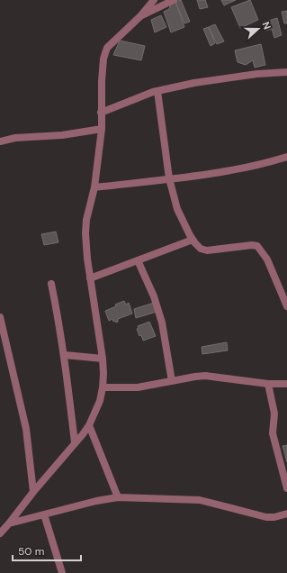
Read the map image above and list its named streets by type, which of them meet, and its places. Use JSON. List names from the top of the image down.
{
  "scale_bar": "50 m",
  "north": "right"
}
